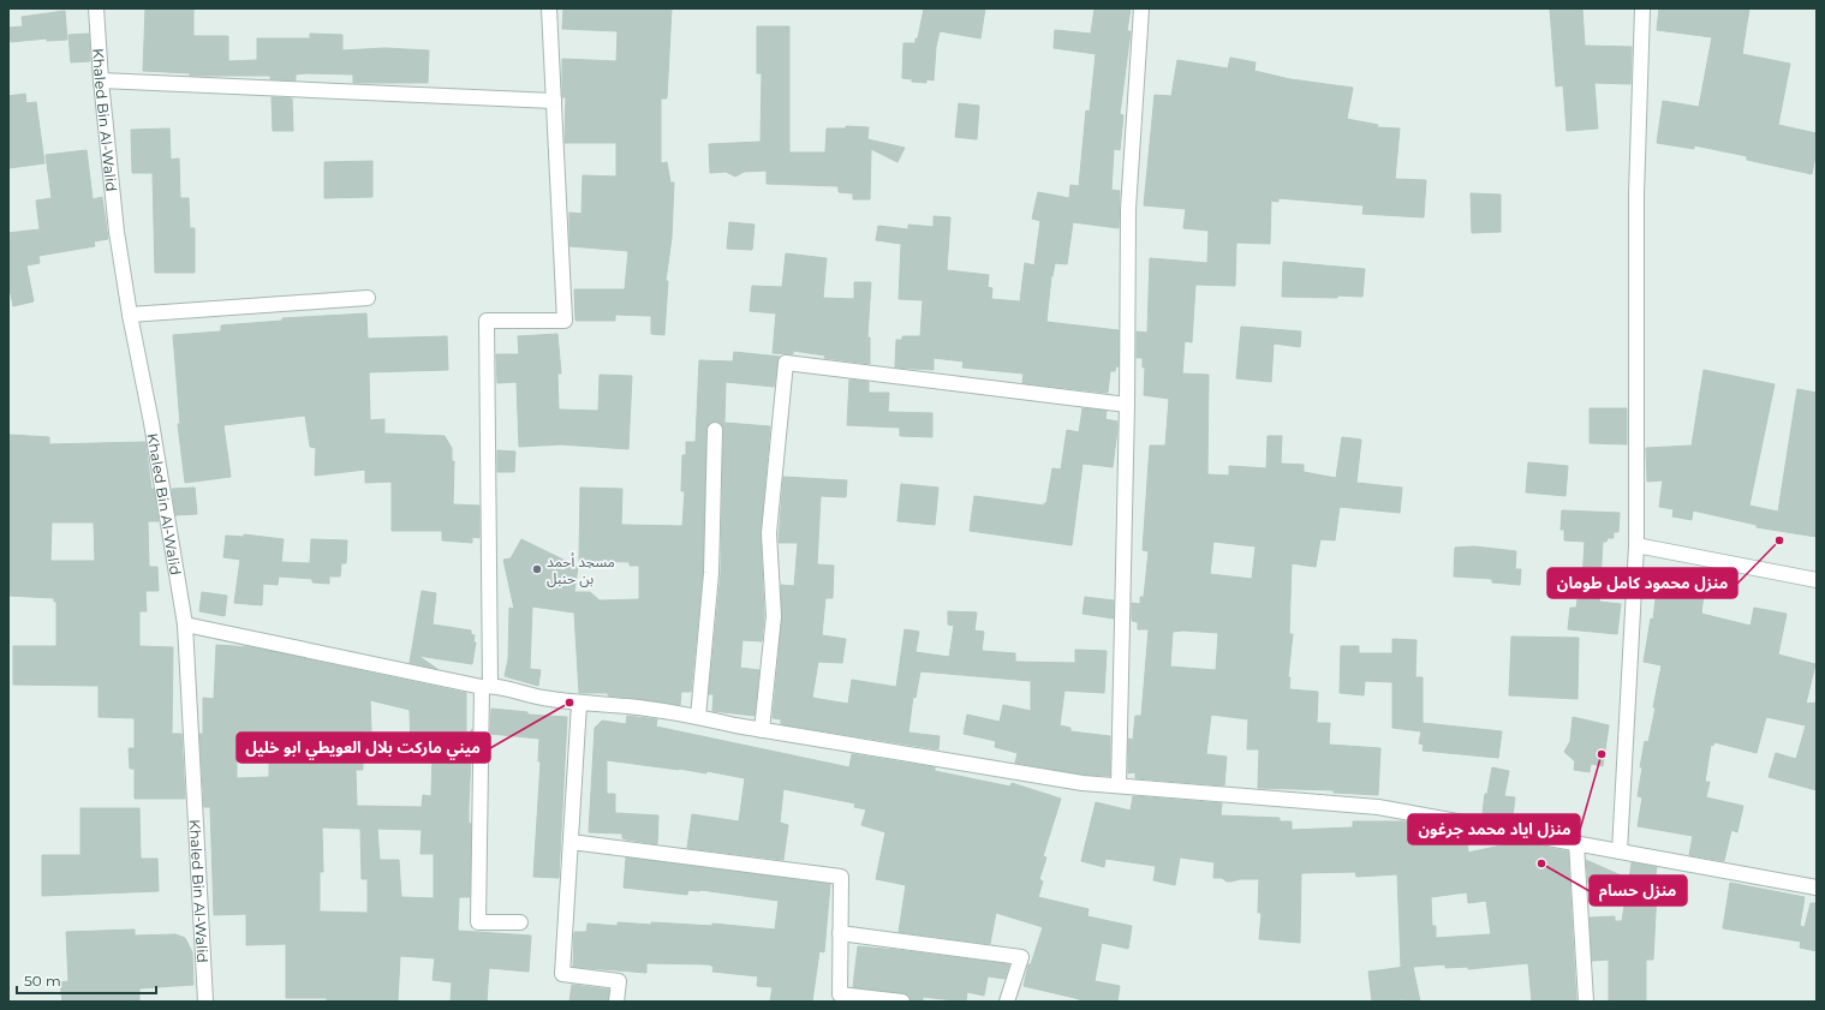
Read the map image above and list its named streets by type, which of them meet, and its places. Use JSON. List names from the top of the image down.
{
  "streets": {
    "street": ["Khaled Bin Al-Walid"]
  },
  "places": [
    "منزل محمود كامل طومان",
    "مسجد أحمد بن حنبل",
    "ميني ماركت بلال العويطي ابو خليل",
    "منزل اياد محمد جرغون",
    "منزل حسام"
  ],
  "scale_bar": "50 m"
}
